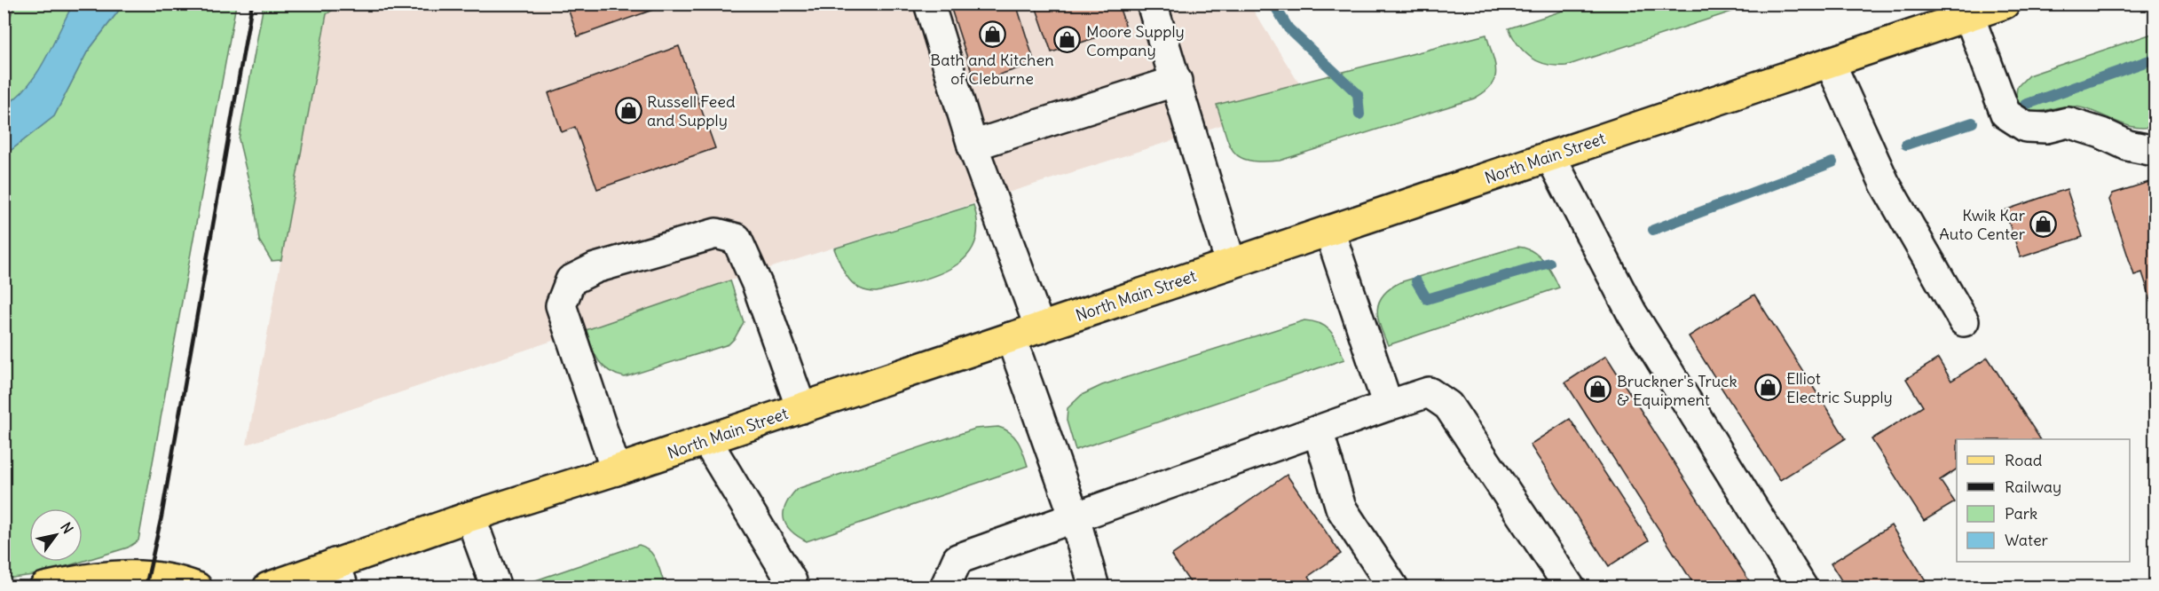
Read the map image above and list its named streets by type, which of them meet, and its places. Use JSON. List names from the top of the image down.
{
  "streets": {
    "main road": ["North Main Street"]
  },
  "places": {
    "shop": [
      "Bath and Kitchen of Cleburne",
      "Moore Supply Company",
      "Russell Feed and Supply",
      "Kwik Kar Auto Center",
      "Elliot Electric Supply",
      "Bruckner's Truck & Equipment"
    ]
  },
  "legend": [
    "Road",
    "Railway",
    "Park",
    "Water"
  ],
  "north": "top right"
}
